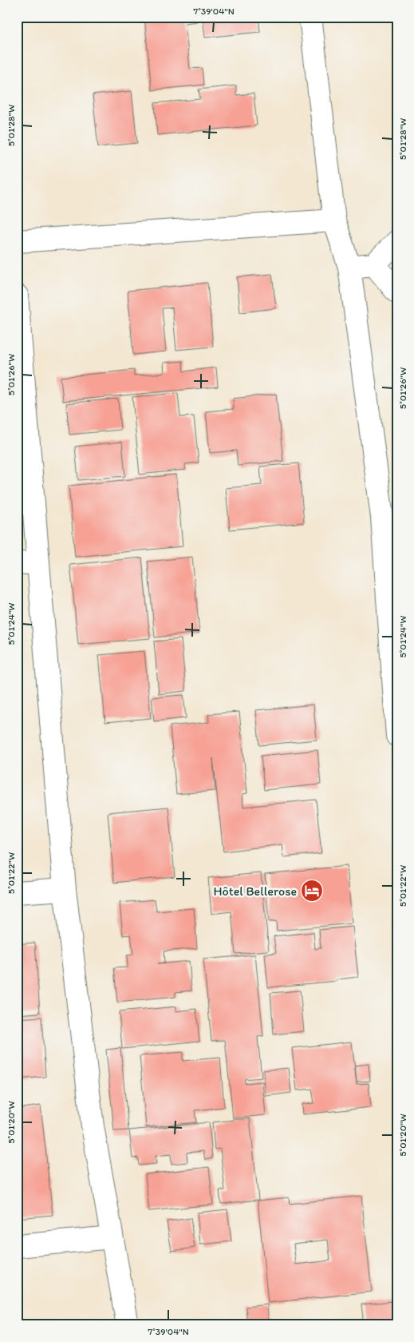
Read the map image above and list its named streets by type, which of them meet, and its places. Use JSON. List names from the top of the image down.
{
  "places": {
    "hotel": ["Hôtel Bellerose"]
  },
  "coordinates": [
    "7°39'04\"N",
    "5°01'28\"W",
    "5°01'26\"W",
    "5°01'24\"W",
    "5°01'22\"W",
    "5°01'20\"W"
  ]
}
